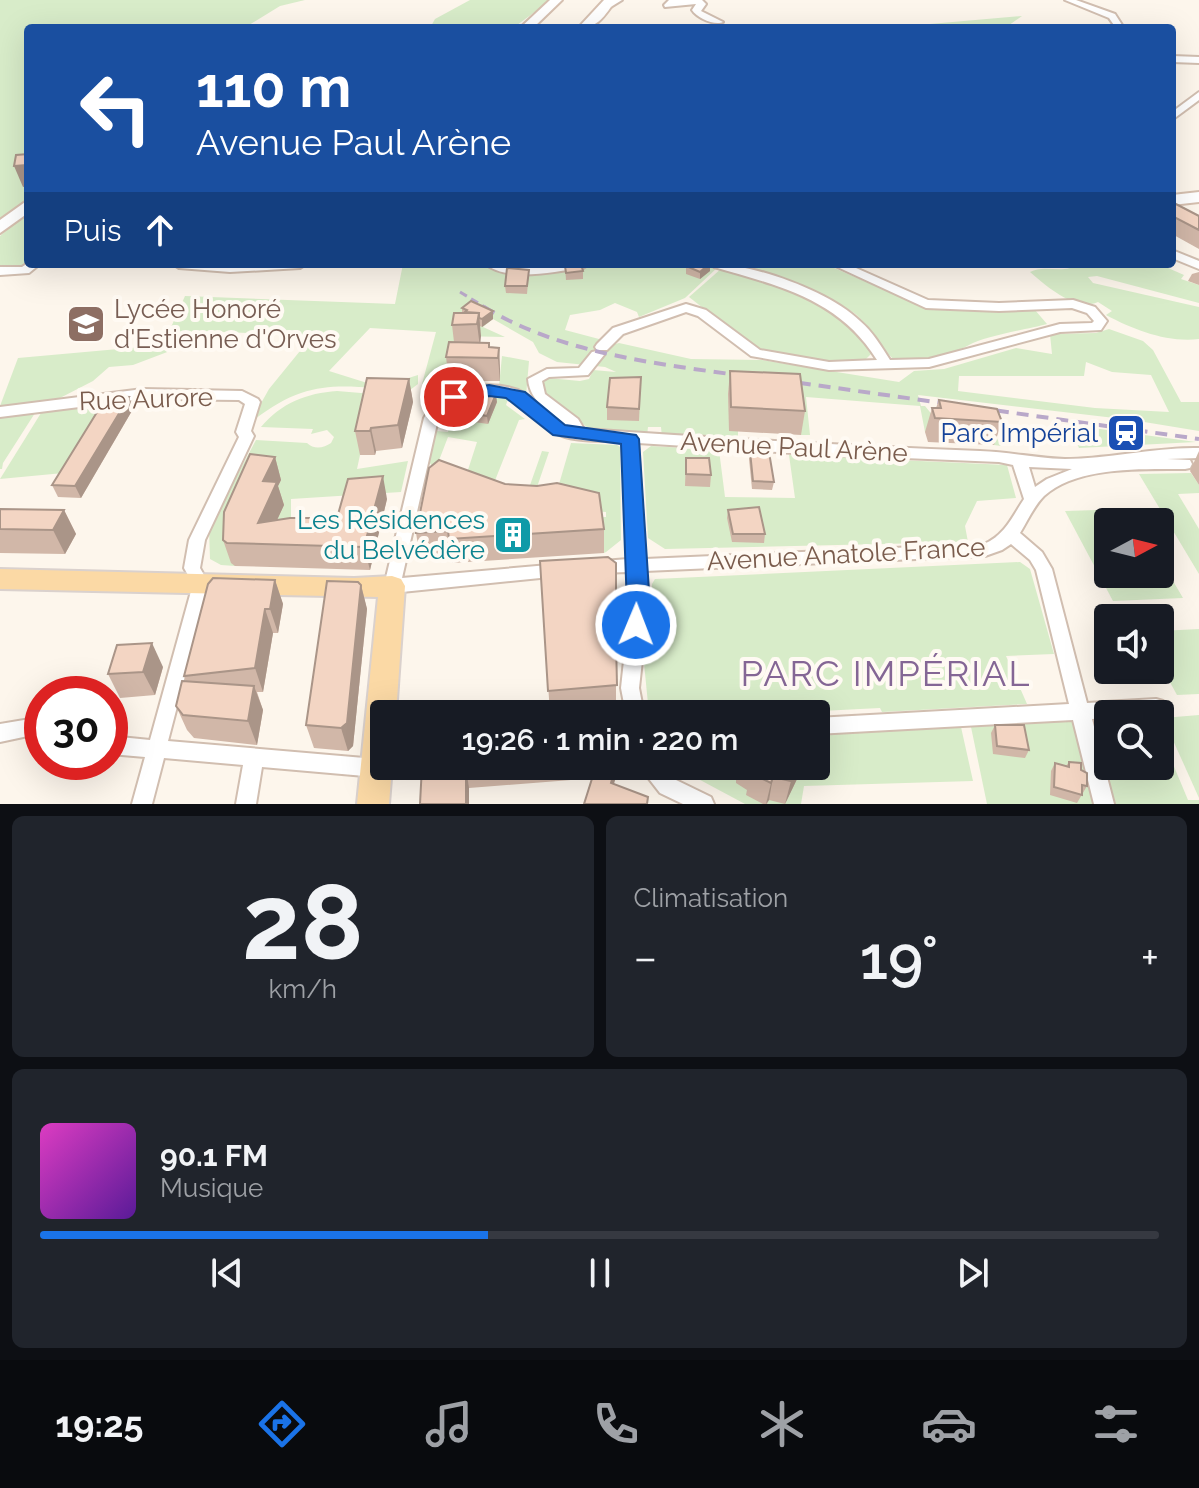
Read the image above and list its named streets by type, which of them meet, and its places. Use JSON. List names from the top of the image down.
{
  "streets": {
    "street": ["Rue Aurore", "Avenue Paul Arène", "Avenue Anatole France"]
  },
  "districts": ["PARC IMPÉRIAL"],
  "places": {
    "school or university": ["Lycée Honoré d'Estienne d'Orves"],
    "station": ["Parc Impérial"],
    "building": ["Les Résidences du Belvédère"]
  },
  "north": "right",
  "page": {
    "turn": ["110 m", "Avenue Paul Arène"],
    "then": "Puis",
    "limit": "30",
    "trip": "19:26 · 1 min · 220 m",
    "tile": [
      ["28", "km/h"],
      "Climatisation"
    ],
    "heat": ["−", "19°", "+"],
    "song": ["90.1 FM", "Musique"],
    "tabs": "19:25"
  }
}
